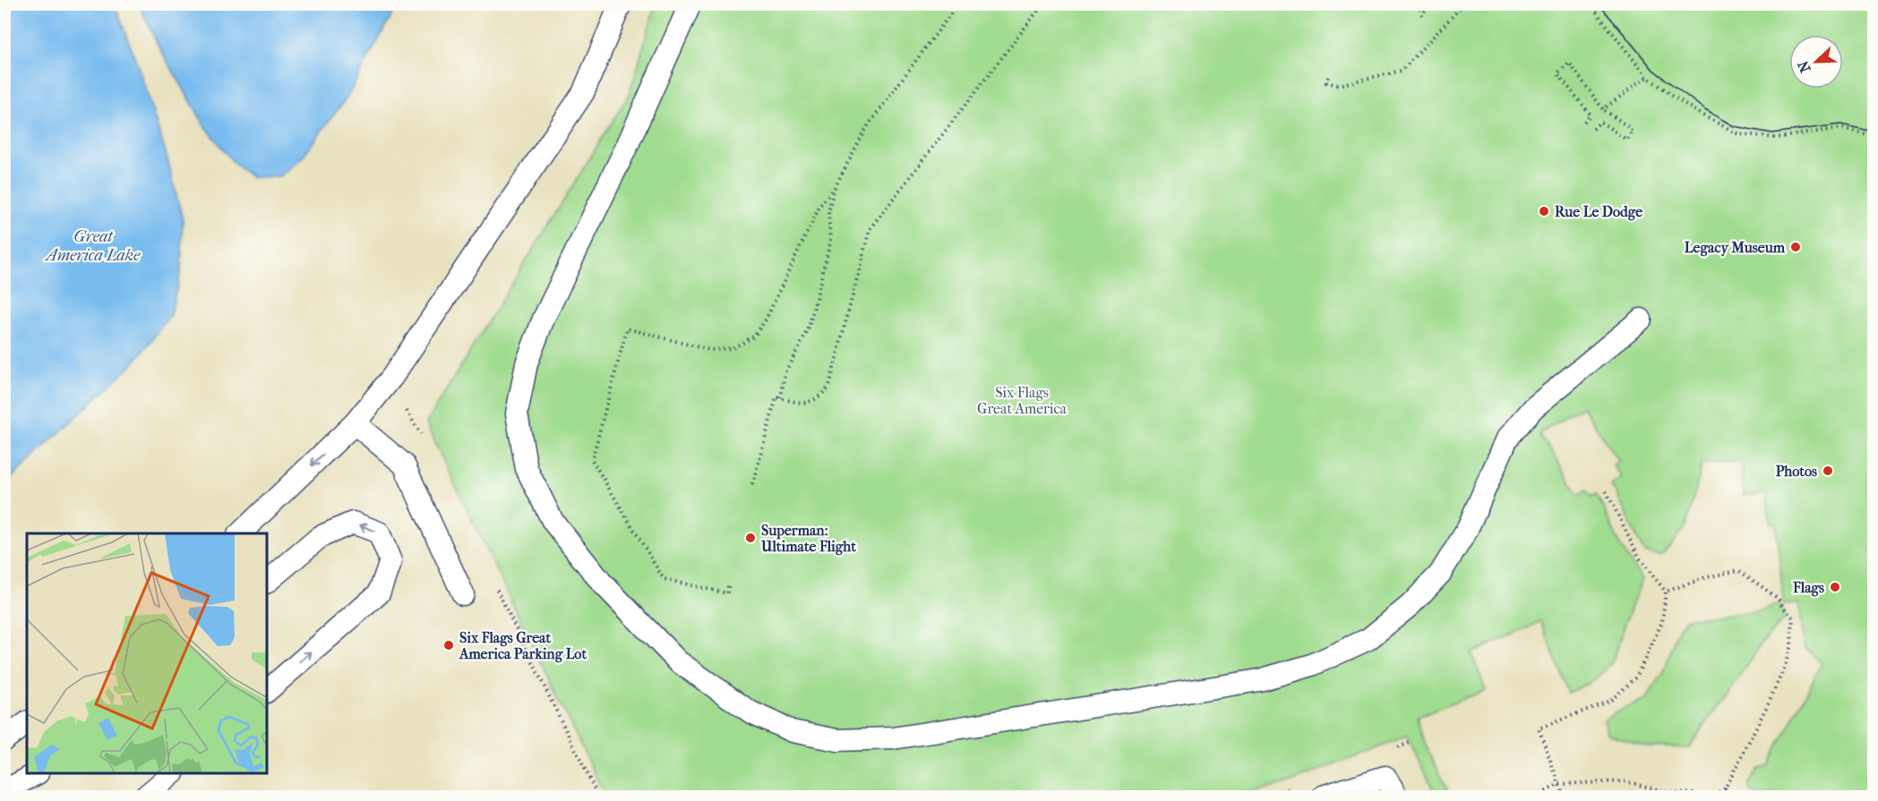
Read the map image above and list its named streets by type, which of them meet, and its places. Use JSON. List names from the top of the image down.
{
  "water": ["Great America Lake"],
  "parks": ["Six Flags Great America"],
  "places": [
    "Rue Le Dodge",
    "Legacy Museum",
    "Photos",
    "Superman: Ultimate Flight",
    "Flags",
    "Six Flags Great America Parking Lot"
  ],
  "north": "bottom left"
}
